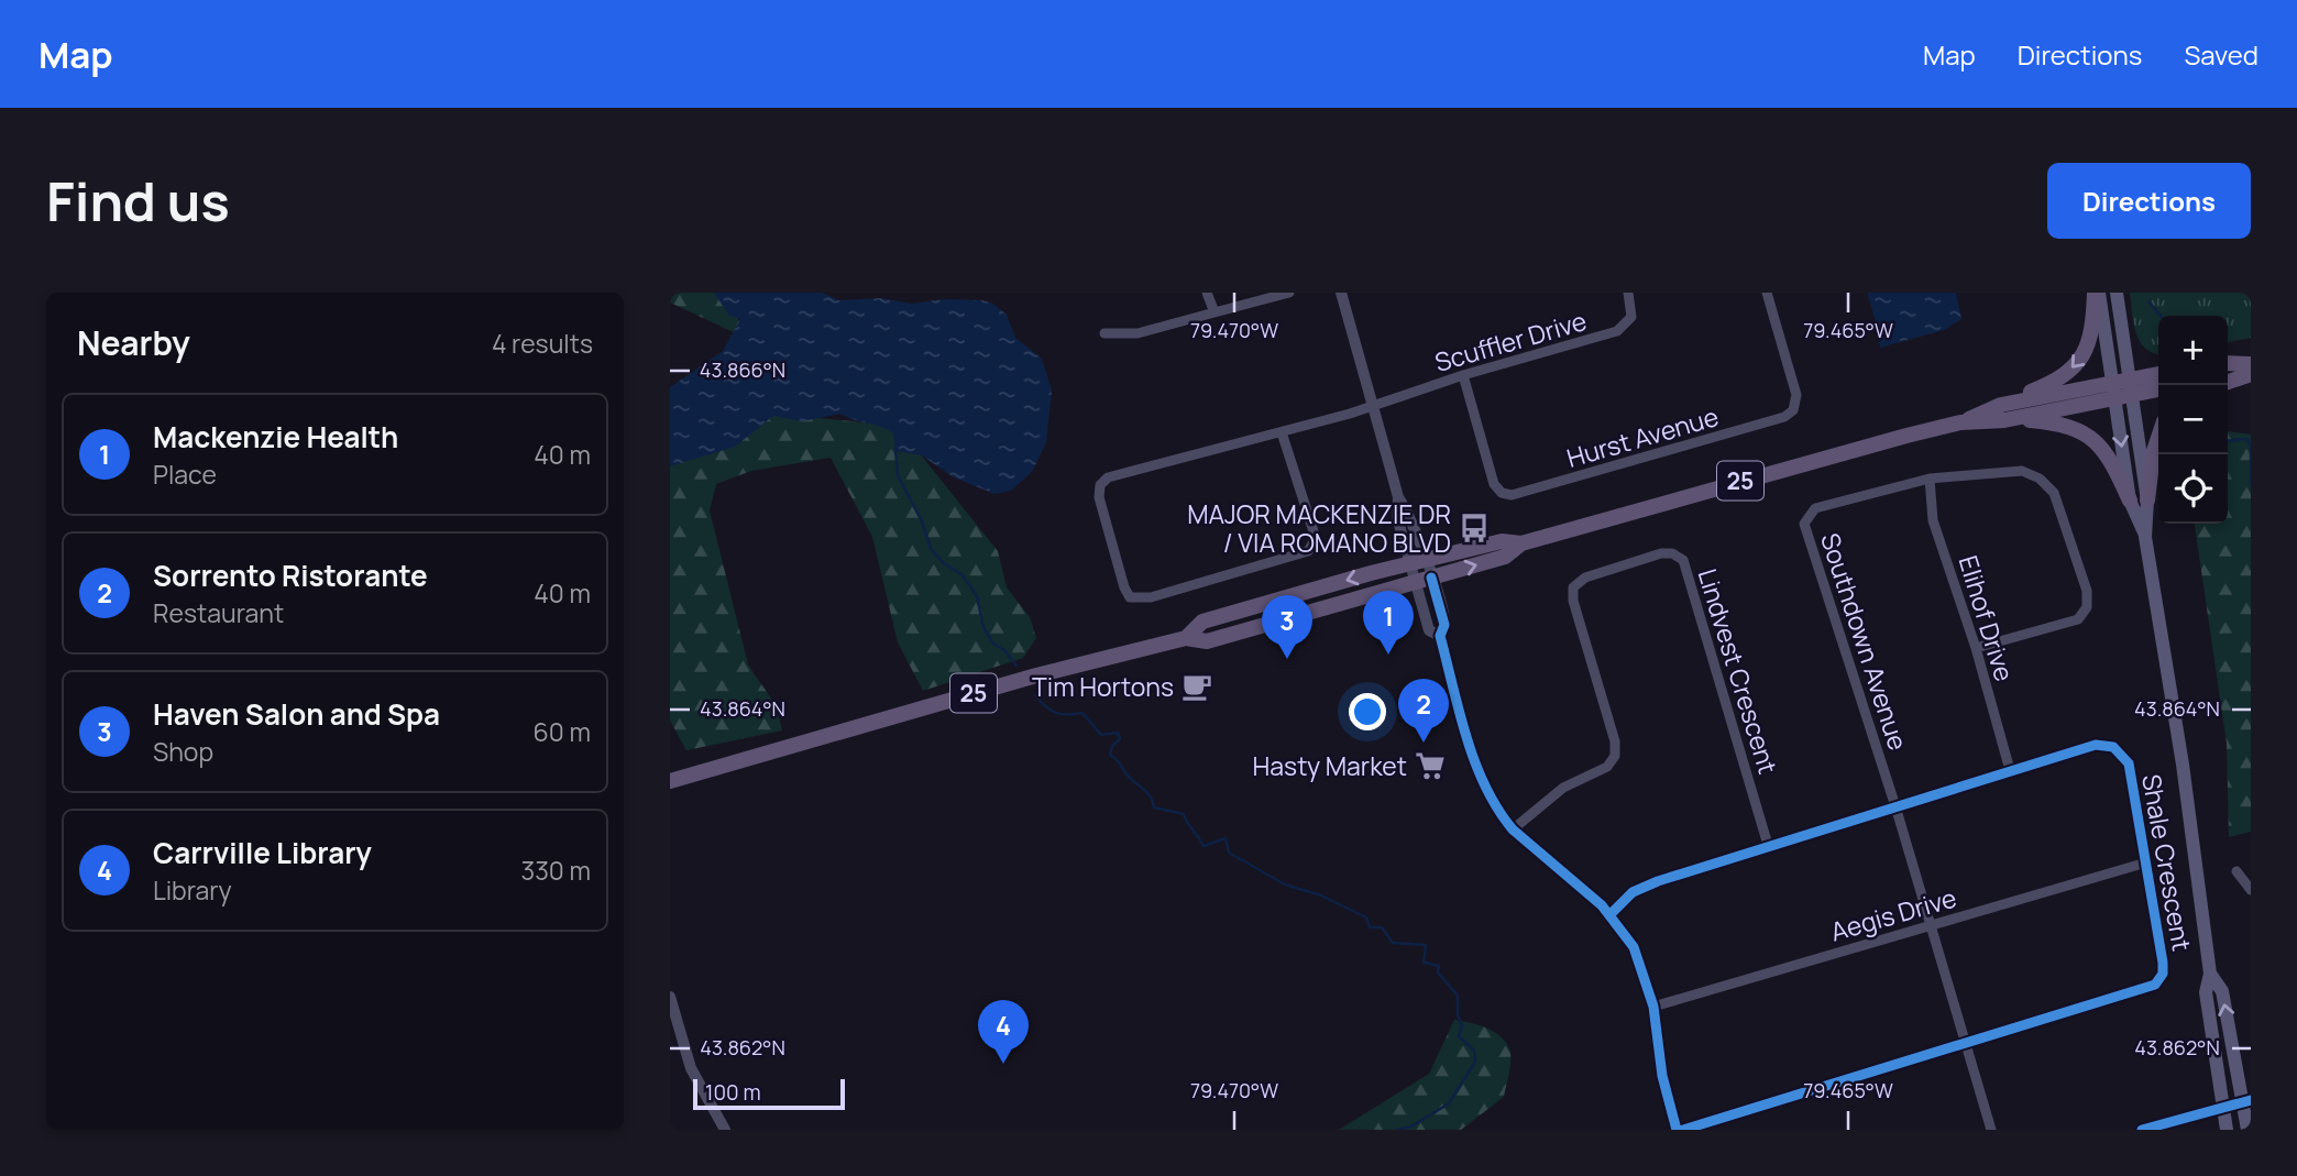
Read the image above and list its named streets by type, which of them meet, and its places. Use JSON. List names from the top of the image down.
{
  "streets": {
    "main road": ["25"],
    "street": [
      "Scuffler Drive",
      "Hurst Avenue",
      "Elihof Drive",
      "Southdown Avenue",
      "Lindvest Crescent",
      "Shale Crescent",
      "Aegis Drive"
    ]
  },
  "crossings": [
    ["Scuffler Drive", "Hurst Avenue"],
    ["Elihof Drive", "Southdown Avenue"],
    ["Elihof Drive", "Shale Crescent"],
    ["Southdown Avenue", "Shale Crescent"],
    ["Southdown Avenue", "Aegis Drive"],
    ["Lindvest Crescent", "Shale Crescent"],
    ["Shale Crescent", "Aegis Drive"]
  ],
  "places": {
    "bus stop": ["MAJOR MACKENZIE DR / VIA ROMANO BLVD"],
    "cafe": ["Tim Hortons"],
    "supermarket": ["Hasty Market"]
  },
  "scale_bar": "100 m",
  "page": {
    "header": "Map",
    "nav": ["Map", "Directions", "Saved"],
    "buttons": "Directions",
    "title": "Find us",
    "heading": ["Nearby", "4 results"],
    "map_buttons": ["+", "−"],
    "list": [
      {
        "mark": "1",
        "name": "Mackenzie Health",
        "note": "Place",
        "value": "40 m"
      },
      {
        "mark": "2",
        "name": "Sorrento Ristorante",
        "note": "Restaurant",
        "value": "40 m"
      },
      {
        "mark": "3",
        "name": "Haven Salon and Spa",
        "note": "Shop",
        "value": "60 m"
      },
      {
        "mark": "4",
        "name": "Carrville Library",
        "note": "Library",
        "value": "330 m"
      }
    ],
    "pins": [
      "1",
      "3",
      "2",
      "4"
    ],
    "scale": "100 m"
  },
  "coordinates": [
    "79.470°W",
    "79.465°W",
    "43.866°N",
    "43.864°N",
    "43.862°N"
  ]
}
